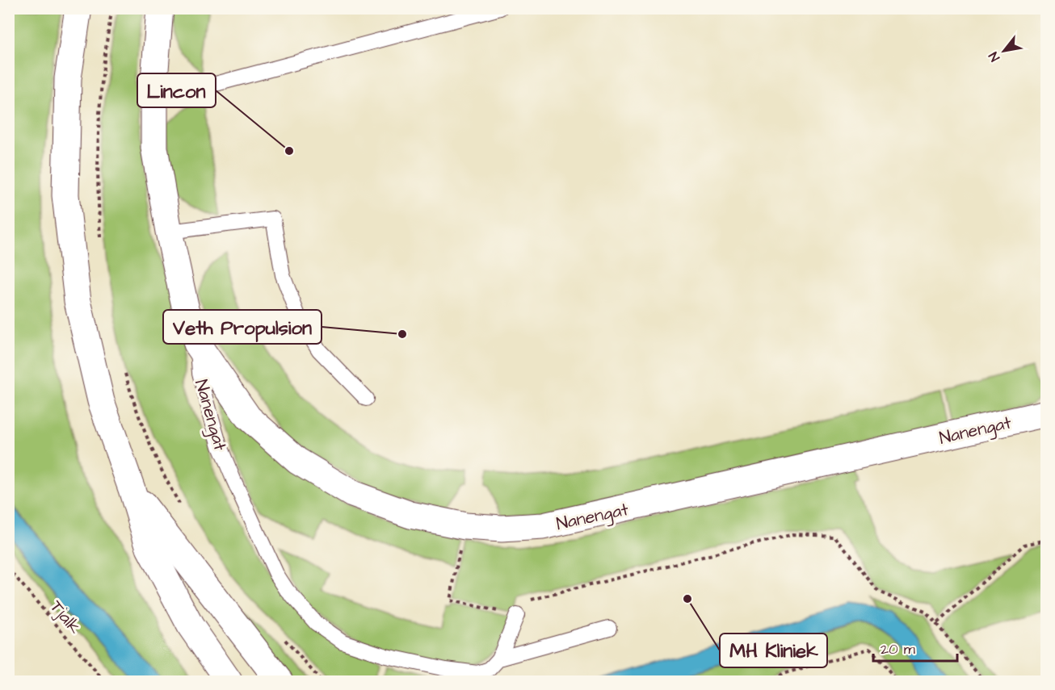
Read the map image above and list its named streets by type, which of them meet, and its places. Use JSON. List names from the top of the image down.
{
  "streets": {
    "street": ["Nanengat"],
    "path": ["Tjalk"]
  },
  "places": ["Lincon", "Veth Propulsion", "MH Kliniek"],
  "scale_bar": "20 m",
  "north": "bottom left"
}
